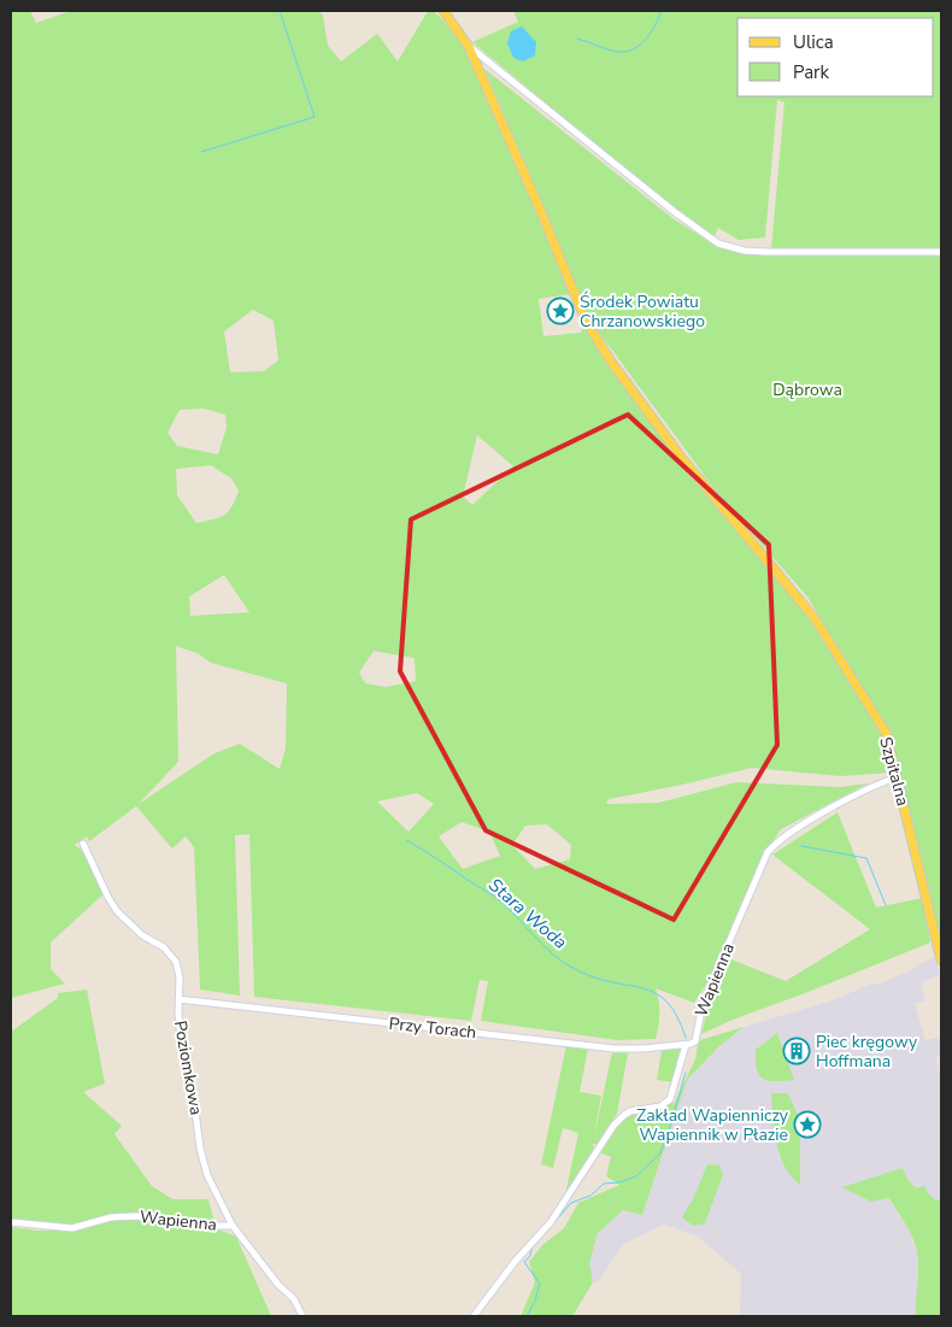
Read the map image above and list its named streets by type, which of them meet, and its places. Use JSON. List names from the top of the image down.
{
  "streets": {
    "main road": ["Szpitalna"],
    "street": ["Wapienna", "Przy Torach", "Poziomkowa"]
  },
  "crossings": [
    ["Szpitalna", "Wapienna"],
    ["Wapienna", "Przy Torach"],
    ["Wapienna", "Poziomkowa"],
    ["Przy Torach", "Poziomkowa"]
  ],
  "water": ["Stara Woda"],
  "parks": ["Dąbrowa"],
  "places": {
    "place": ["Środek Powiatu Chrzanowskiego", "Zakład Wapienniczy Wapiennik w Płazie"],
    "building": ["Piec kręgowy Hoffmana"]
  },
  "legend": ["Ulica", "Park"]
}
